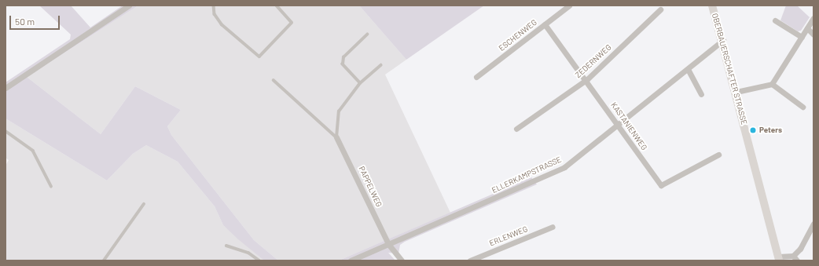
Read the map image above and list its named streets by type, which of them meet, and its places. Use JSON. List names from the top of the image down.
{
  "streets": {
    "main road": ["OBERBAUERSCHAFTER STRASSE"],
    "street": [
      "ESCHENWEG",
      "ZEDERNWEG",
      "KASTANIENWEG",
      "ELLERKAMPSTRASSE",
      "PAPPELWEG",
      "ERLENWEG"
    ]
  },
  "crossings": [
    ["ESCHENWEG", "KASTANIENWEG"],
    ["ZEDERNWEG", "KASTANIENWEG"],
    ["OBERBAUERSCHAFTER STRASSE", "ELLERKAMPSTRASSE"],
    ["KASTANIENWEG", "ELLERKAMPSTRASSE"],
    ["ELLERKAMPSTRASSE", "PAPPELWEG"]
  ],
  "places": ["Peters"],
  "scale_bar": "50 m"
}
